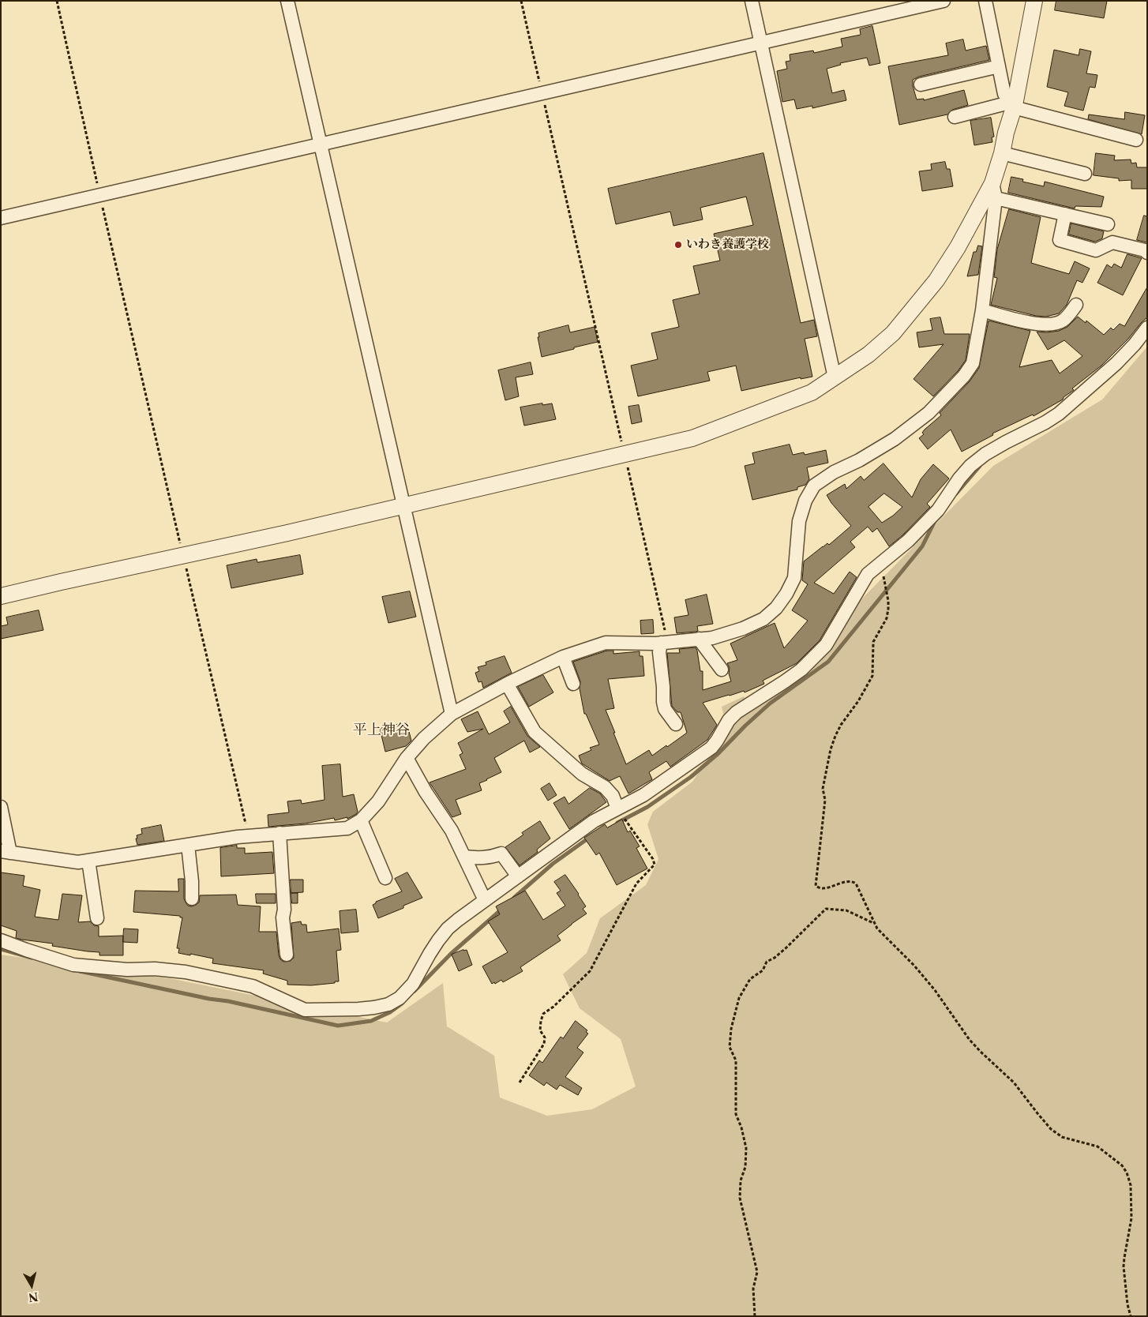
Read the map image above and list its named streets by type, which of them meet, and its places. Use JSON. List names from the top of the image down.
{
  "districts": ["平上神谷"],
  "places": ["いわき養護学校"],
  "north": "bottom"
}
